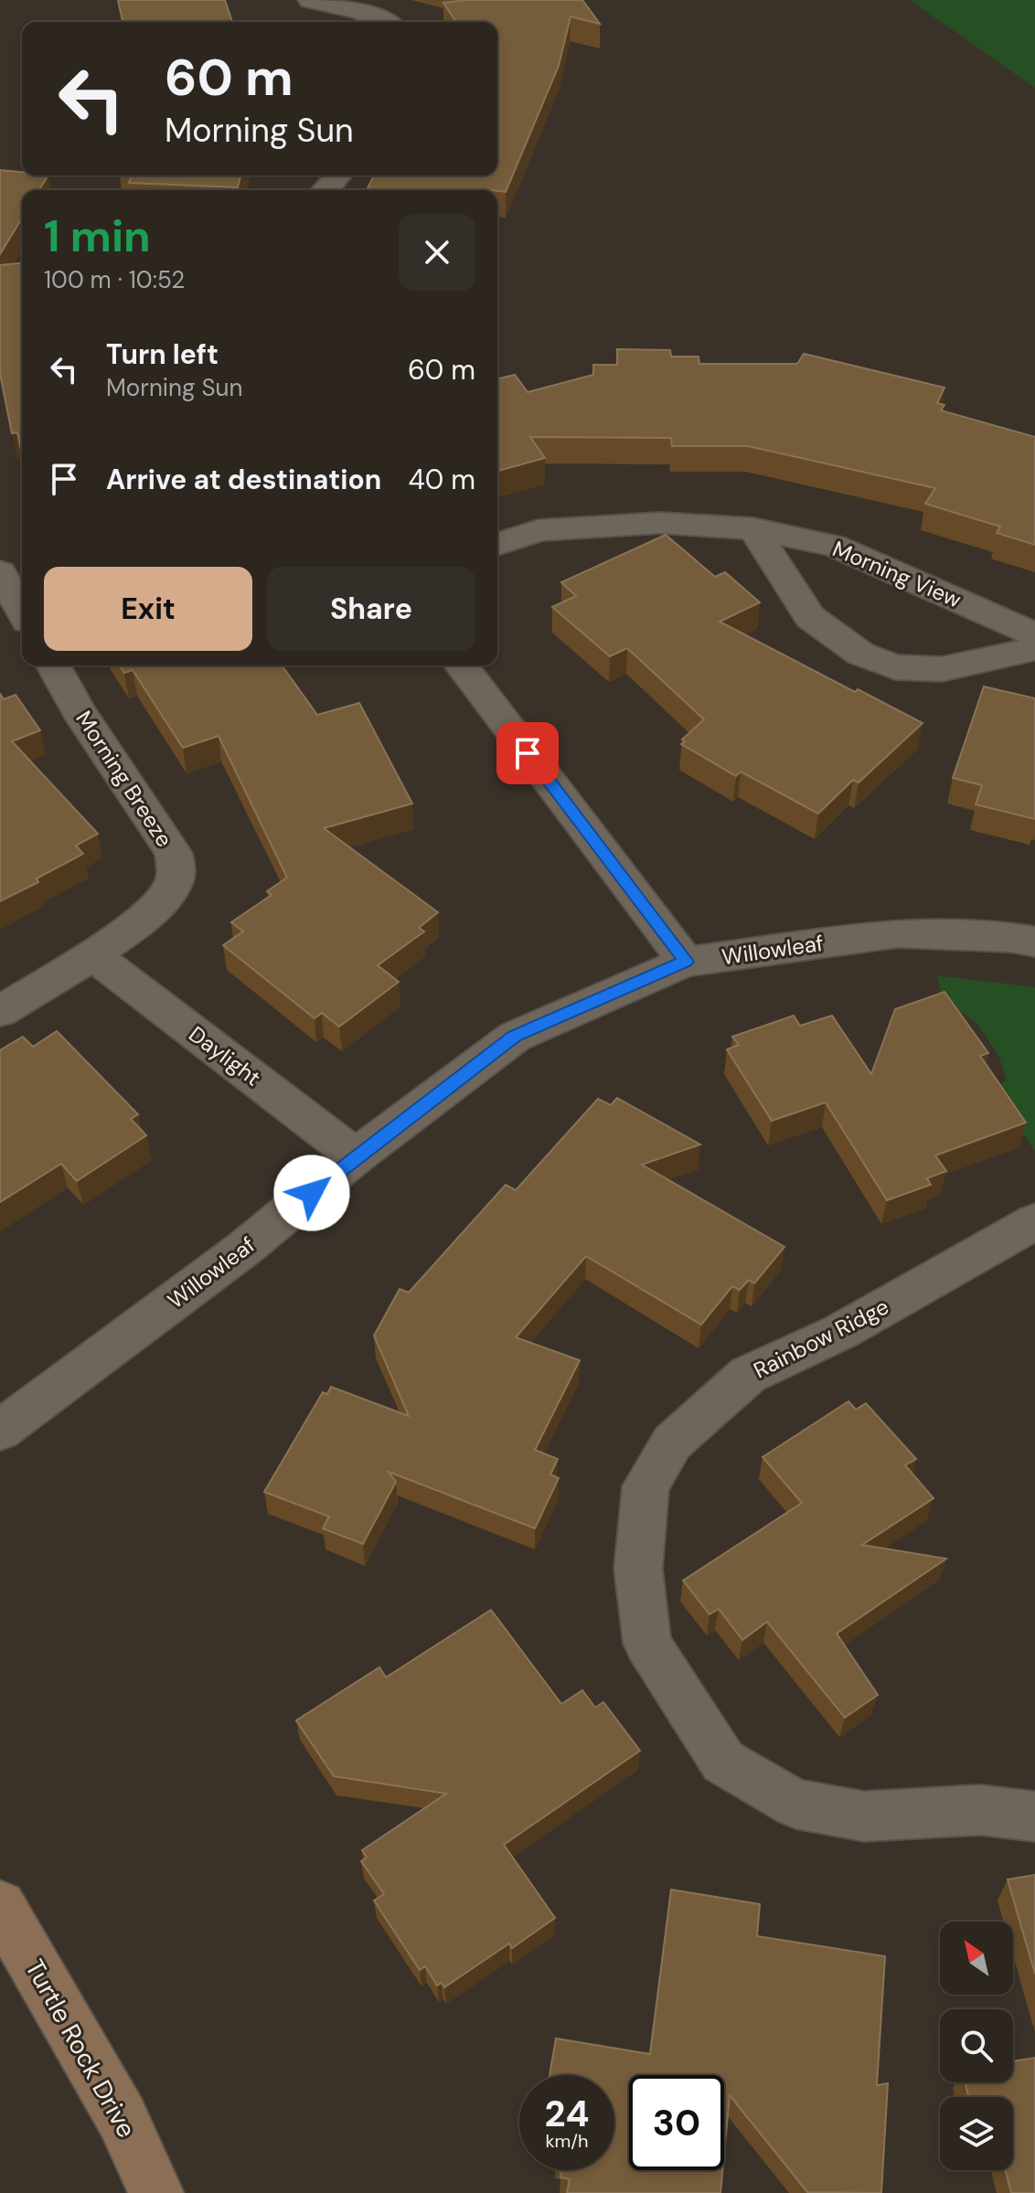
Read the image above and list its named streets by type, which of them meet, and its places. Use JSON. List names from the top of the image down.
{
  "streets": {
    "street": [
      "Morning View",
      "Morning Breeze",
      "Willowleaf",
      "Daylight",
      "Rainbow Ridge",
      "Turtle Rock Drive"
    ]
  },
  "crossings": [
    ["Morning Breeze", "Daylight"],
    ["Willowleaf", "Daylight"]
  ],
  "north": "top left",
  "page": {
    "turn": ["60 m", "Morning Sun"],
    "heading": ["1 min", "100 m · 10:52"],
    "list": [
      {
        "name": "Turn left",
        "note": "Morning Sun",
        "value": "60 m"
      },
      {
        "name": "Arrive at destination",
        "value": "40 m"
      }
    ],
    "buttons": ["Exit", "Share"],
    "speed": "24 km/h",
    "limit": "30"
  }
}
